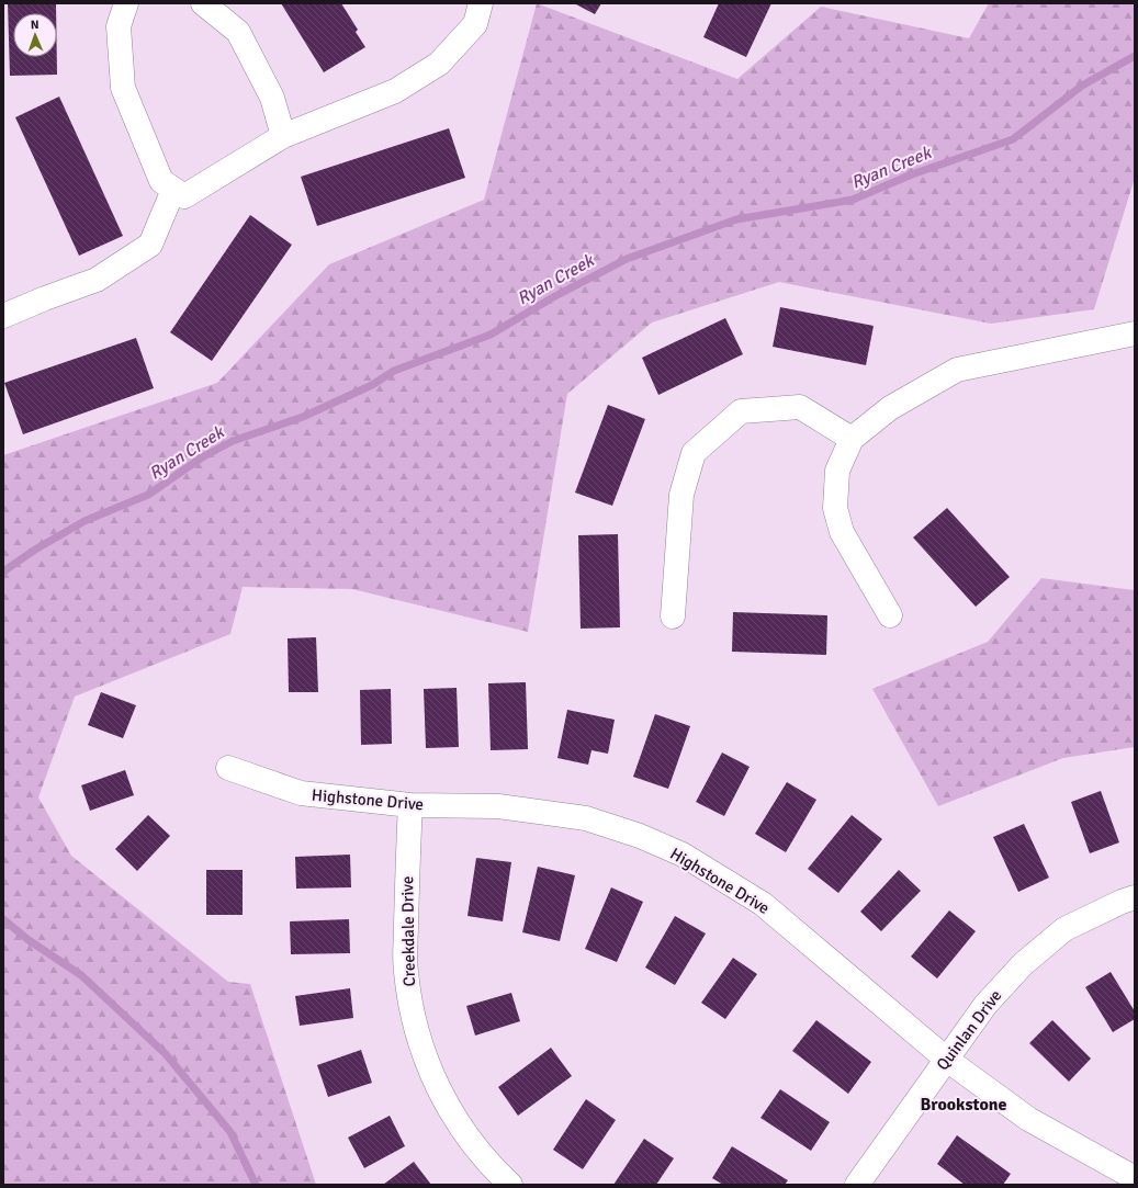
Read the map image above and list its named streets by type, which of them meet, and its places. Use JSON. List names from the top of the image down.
{
  "streets": {
    "street": ["Highstone Drive", "Creekdale Drive", "Quinlan Drive"]
  },
  "crossings": [
    ["Highstone Drive", "Creekdale Drive"],
    ["Highstone Drive", "Quinlan Drive"]
  ],
  "districts": ["Brookstone"],
  "water": ["Ryan Creek"],
  "north": "top"
}
